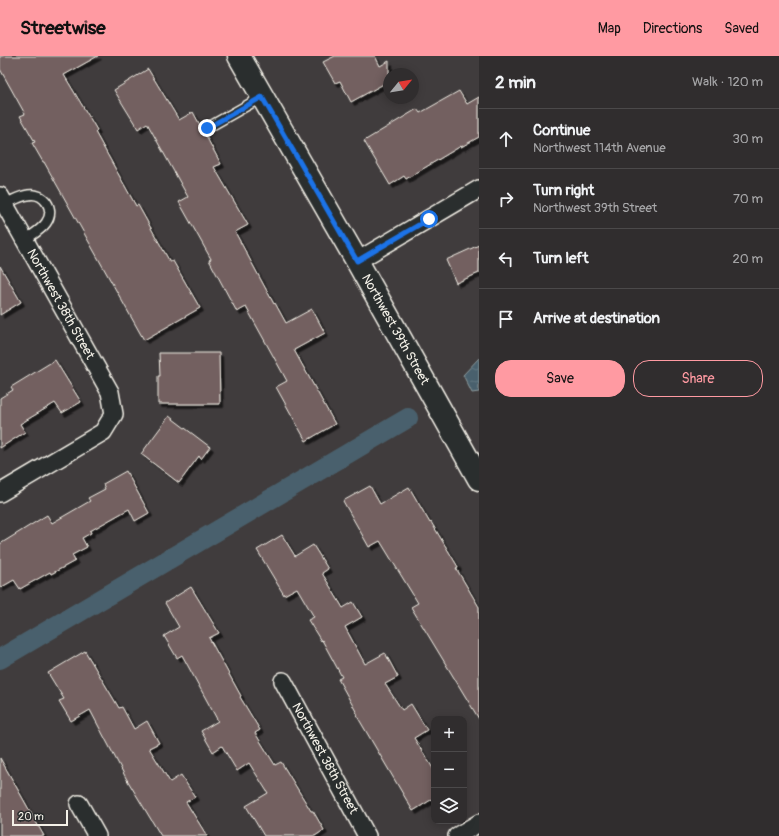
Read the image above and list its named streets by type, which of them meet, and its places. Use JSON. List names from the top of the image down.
{
  "streets": {
    "street": ["Northwest 38th Street", "Northwest 39th Street"]
  },
  "scale_bar": "20 m",
  "north": "top right",
  "page": {
    "header": "Streetwise",
    "nav": ["Map", "Directions", "Saved"],
    "heading": ["2 min", "Walk · 120 m"],
    "list": [
      ["Continue", "Northwest 114th Avenue", "30 m"],
      ["Turn right", "Northwest 39th Street", "70 m"],
      ["Turn left", "20 m"],
      "Arrive at destination"
    ],
    "buttons": ["Save", "Share"],
    "map_buttons": ["+", "−"],
    "scale": "20 m"
  }
}
